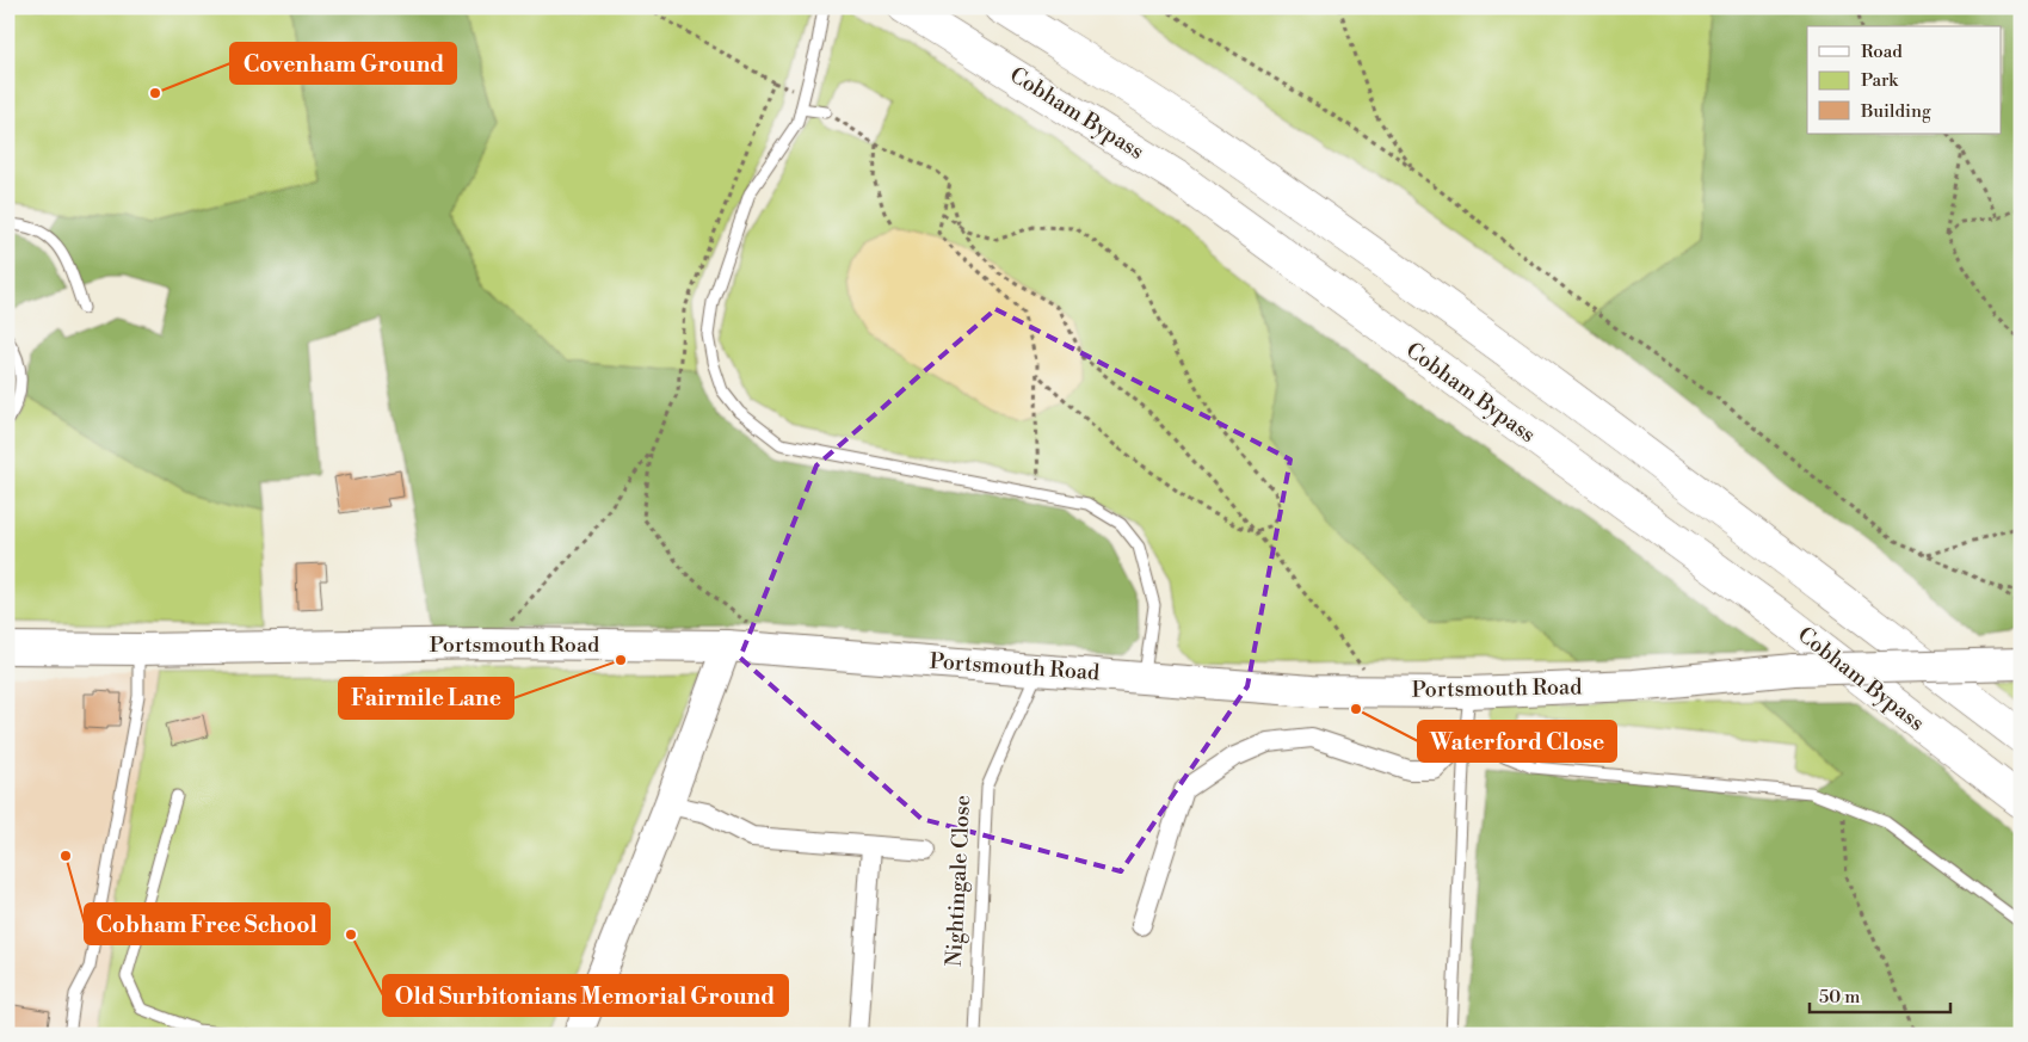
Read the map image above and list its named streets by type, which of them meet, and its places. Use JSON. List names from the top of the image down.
{
  "streets": {
    "highway": ["Cobham Bypass"],
    "main road": ["Portsmouth Road"],
    "street": ["Nightingale Close"]
  },
  "crossings": [
    ["Portsmouth Road", "Nightingale Close"]
  ],
  "places": [
    "Covenham Ground",
    "Fairmile Lane",
    "Waterford Close",
    "Cobham Free School",
    "Old Surbitonians Memorial Ground"
  ],
  "legend": ["Road", "Park", "Building"],
  "scale_bar": "50 m"
}
